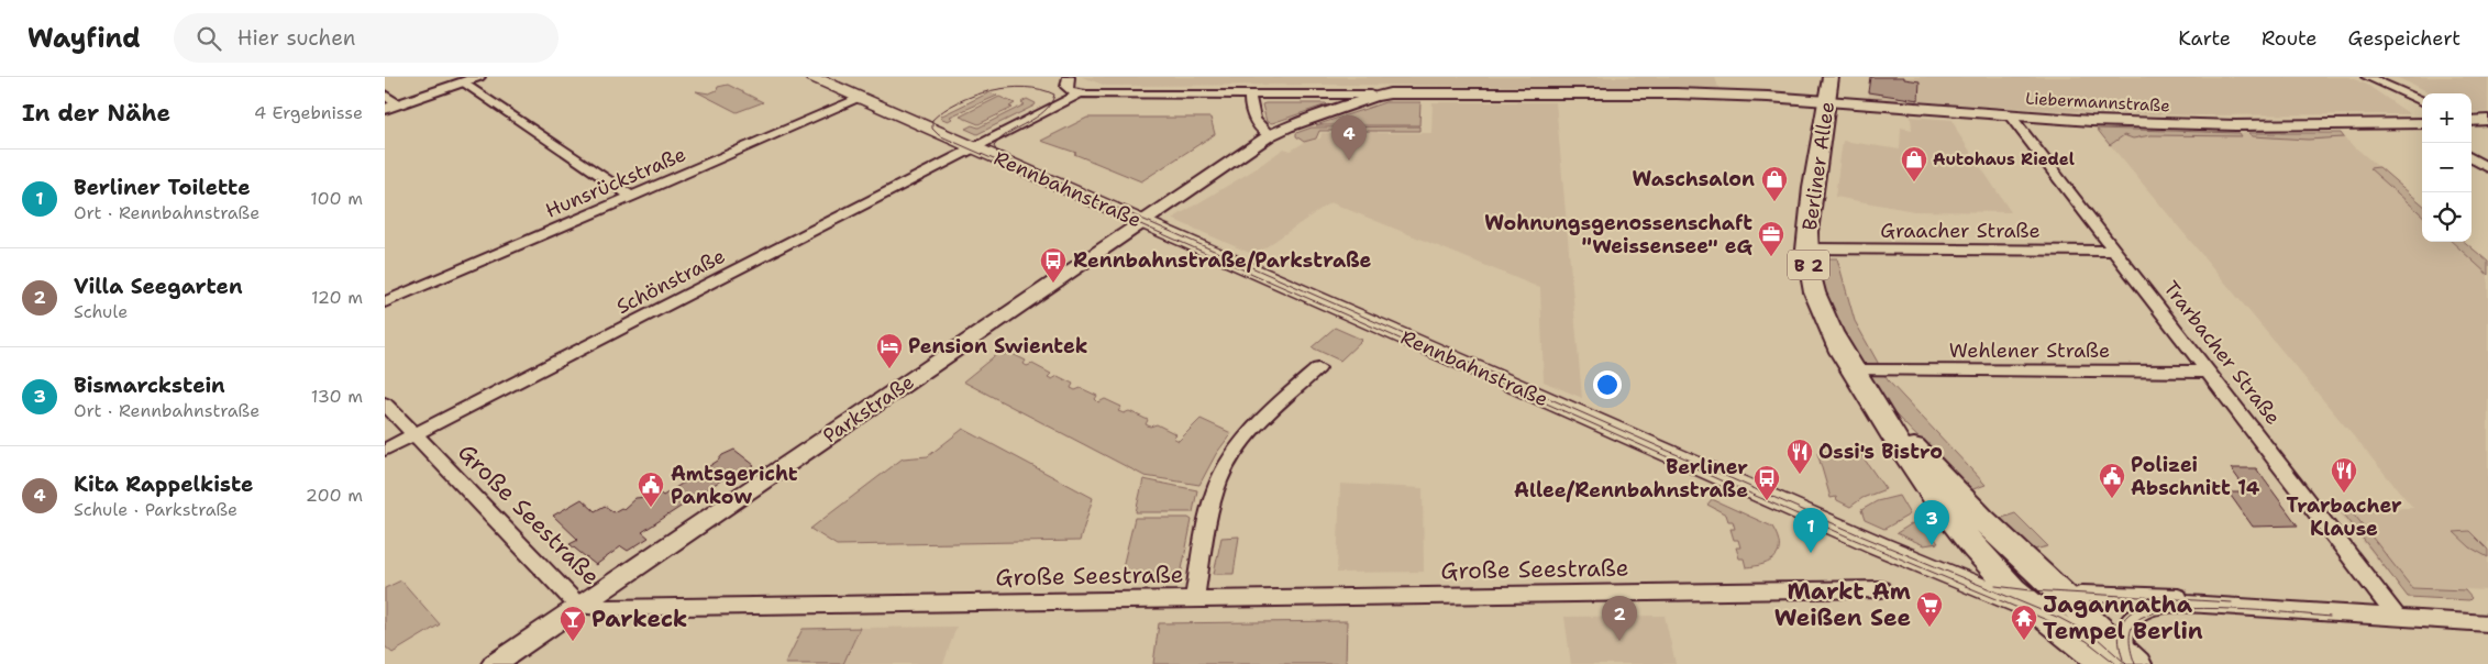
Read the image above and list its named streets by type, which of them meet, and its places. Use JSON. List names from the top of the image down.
{
  "streets": {
    "main road": ["Berliner Allee", "Rennbahnstraße", "B 2"],
    "street": [
      "Liebermannstraße",
      "Hunsrückstraße",
      "Graacher Straße",
      "Schönstraße",
      "Wehlener Straße",
      "Trarbacher Straße",
      "Parkstraße",
      "Große Seestraße"
    ]
  },
  "crossings": [
    ["Liebermannstraße", "Berliner Allee"],
    ["Liebermannstraße", "Schönstraße"],
    ["Liebermannstraße", "Trarbacher Straße"],
    ["Liebermannstraße", "Parkstraße"],
    ["Berliner Allee", "Rennbahnstraße"],
    ["Berliner Allee", "Graacher Straße"],
    ["Berliner Allee", "Wehlener Straße"],
    ["Hunsrückstraße", "Rennbahnstraße"],
    ["Rennbahnstraße", "Schönstraße"],
    ["Rennbahnstraße", "Parkstraße"],
    ["Graacher Straße", "Trarbacher Straße"],
    ["Schönstraße", "Große Seestraße"],
    ["Wehlener Straße", "Trarbacher Straße"],
    ["Parkstraße", "Große Seestraße"]
  ],
  "places": {
    "shop": ["Autohaus Riedel", "Waschsalon"],
    "office": ["Wohnungsgenossenschaft \"Weissensee\" eG"],
    "bus stop": ["Rennbahnstraße/Parkstraße", "Berliner Allee/Rennbahnstraße"],
    "hotel": ["Pension Swientek"],
    "restaurant": ["Ossi's Bistro", "Trarbacher Klause"],
    "public building": ["Polizei Abschnitt 14", "Amtsgericht Pankow"],
    "supermarket": ["Markt Am Weißen See"],
    "temple": ["Jagannatha Tempel Berlin"],
    "bar": ["Parkeck"]
  },
  "page": {
    "header": "Wayfind",
    "search": "Hier suchen",
    "nav": ["Karte", "Route", "Gespeichert"],
    "heading": ["In der Nähe", "4 Ergebnisse"],
    "map_buttons": ["+", "−"],
    "pins": [
      "4",
      "3",
      "1",
      "2"
    ],
    "list": [
      {
        "mark": "1",
        "name": "Berliner Toilette",
        "note": "Ort · Rennbahnstraße",
        "value": "100 m"
      },
      {
        "mark": "2",
        "name": "Villa Seegarten",
        "note": "Schule",
        "value": "120 m"
      },
      {
        "mark": "3",
        "name": "Bismarckstein",
        "note": "Ort · Rennbahnstraße",
        "value": "130 m"
      },
      {
        "mark": "4",
        "name": "Kita Rappelkiste",
        "note": "Schule · Parkstraße",
        "value": "200 m"
      }
    ]
  }
}
